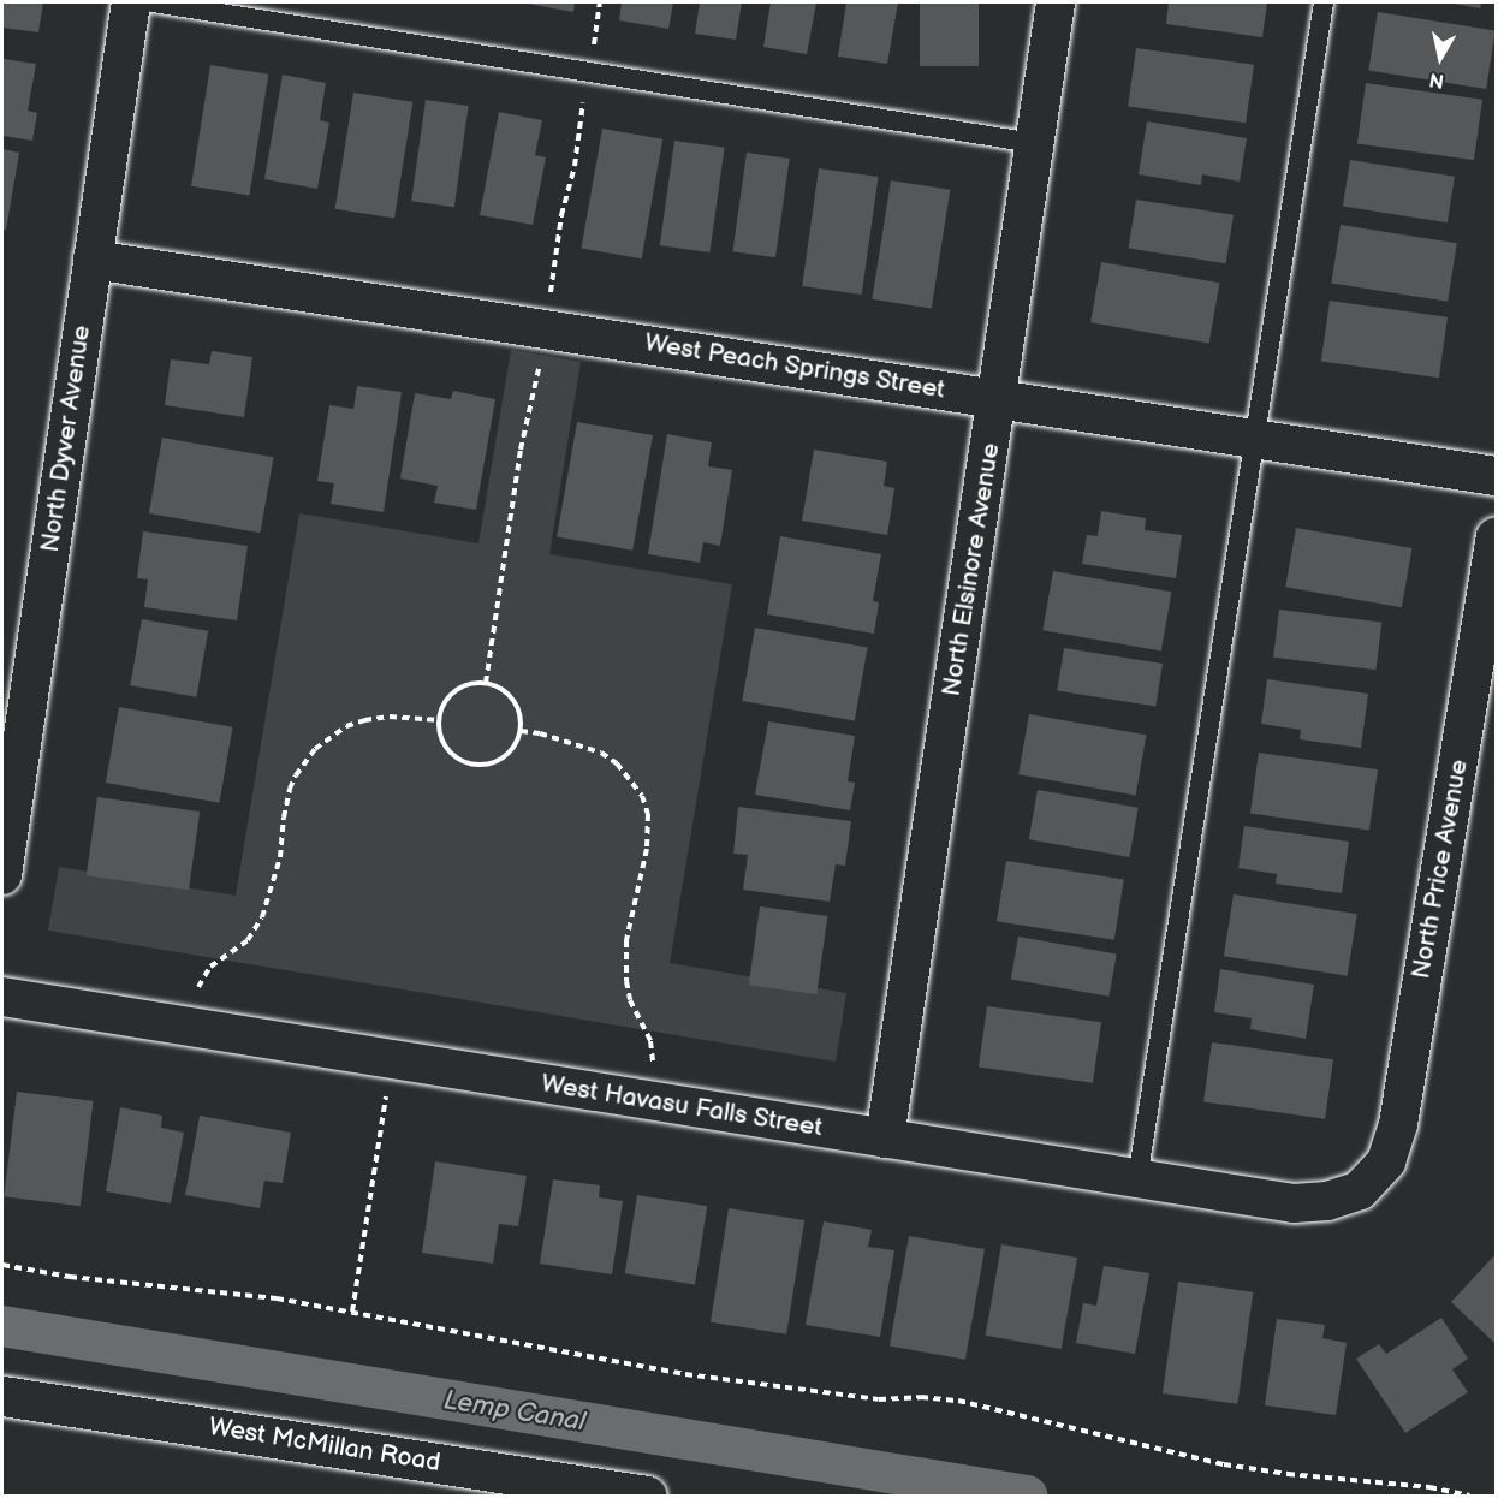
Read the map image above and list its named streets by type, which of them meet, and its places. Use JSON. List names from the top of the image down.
{
  "streets": {
    "main road": ["West McMillan Road"],
    "street": [
      "West Peach Springs Street",
      "North Dyver Avenue",
      "North Elsinore Avenue",
      "North Price Avenue",
      "West Havasu Falls Street"
    ]
  },
  "crossings": [
    ["West Peach Springs Street", "North Dyver Avenue"],
    ["West Peach Springs Street", "North Elsinore Avenue"],
    ["North Elsinore Avenue", "West Havasu Falls Street"],
    ["North Price Avenue", "West Havasu Falls Street"]
  ],
  "water": ["Lemp Canal"],
  "north": "bottom"
}
